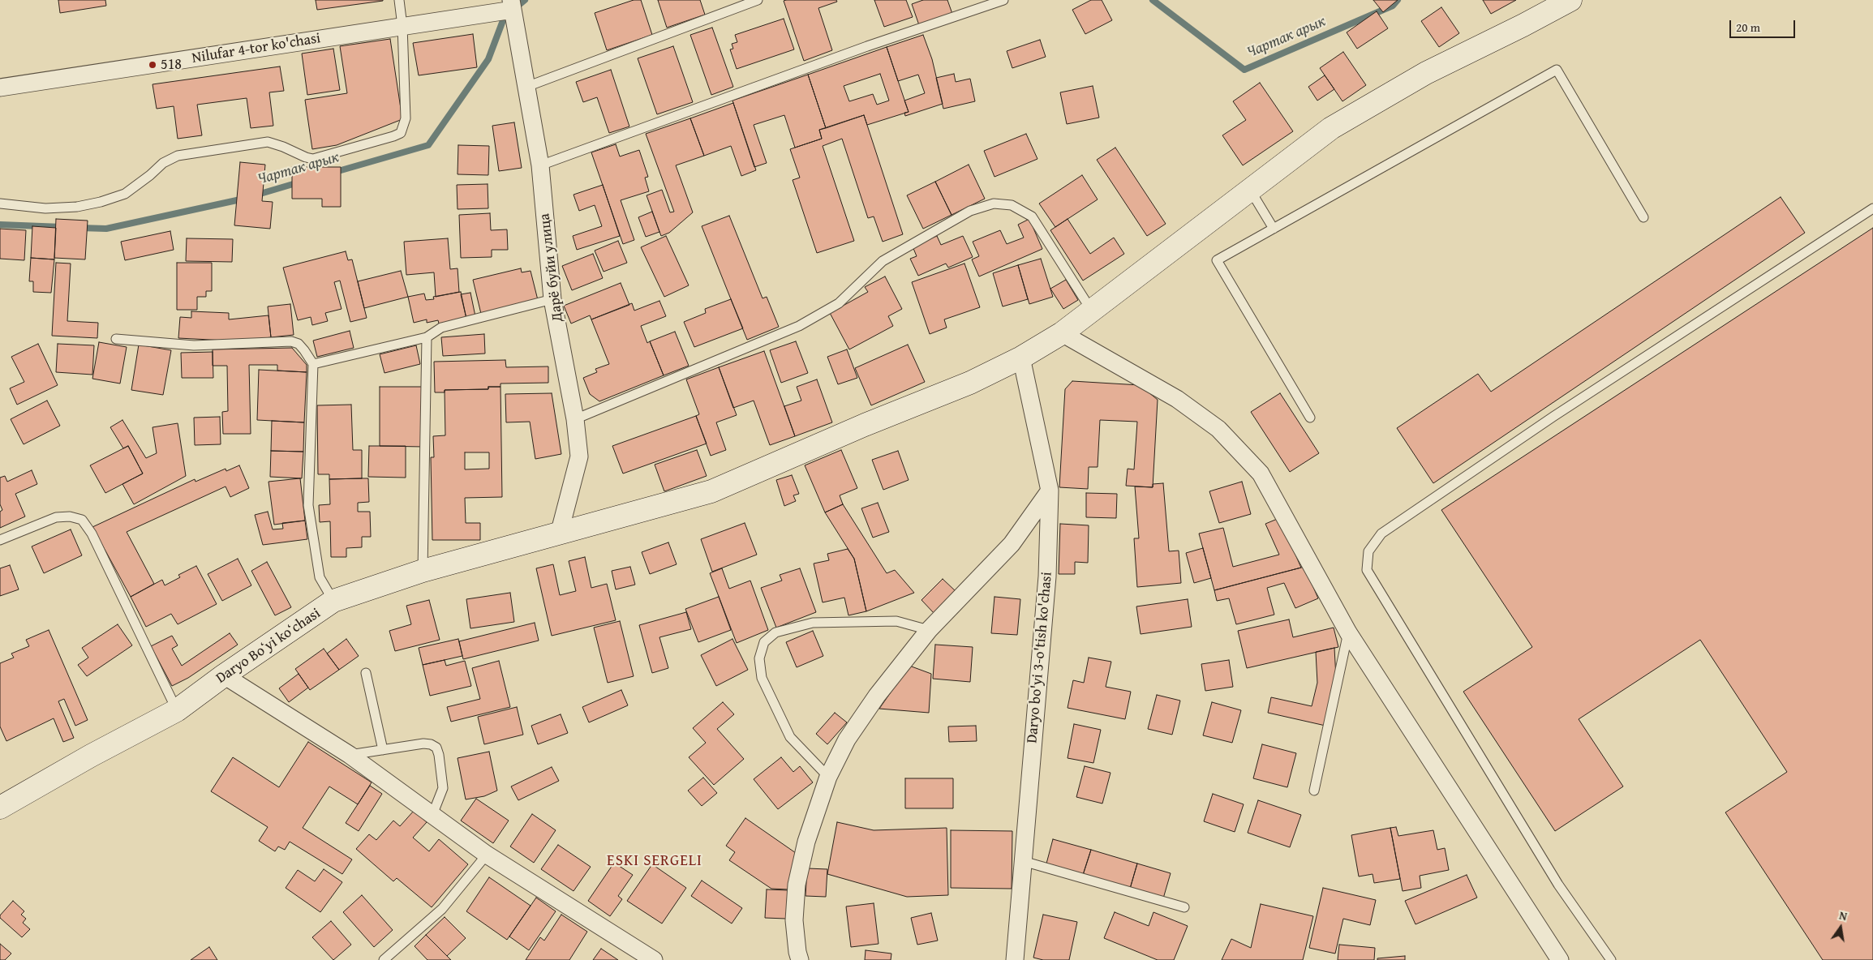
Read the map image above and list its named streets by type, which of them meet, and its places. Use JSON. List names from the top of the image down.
{
  "streets": {
    "street": [
      "Nilufar 4-tor ko'chasi",
      "Дарё буйи улица",
      "Daryo Boʻyi koʻchasi",
      "Daryo bo'yi 3-o'tish ko'chasi"
    ]
  },
  "crossings": [
    ["Nilufar 4-tor ko'chasi", "Дарё буйи улица"],
    ["Дарё буйи улица", "Daryo Boʻyi koʻchasi"],
    ["Daryo Boʻyi koʻchasi", "Daryo bo'yi 3-o'tish ko'chasi"]
  ],
  "districts": ["ESKI SERGELI"],
  "water": ["Чартак арык"],
  "places": ["518"],
  "scale_bar": "20 m",
  "north": "top"
}
